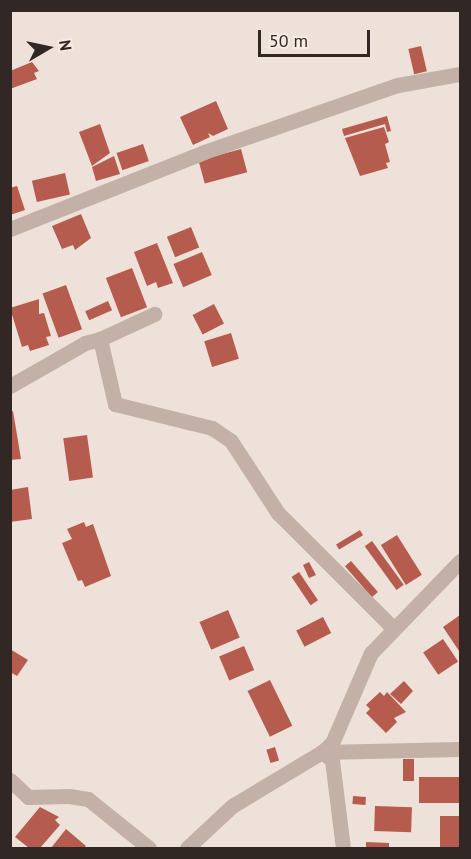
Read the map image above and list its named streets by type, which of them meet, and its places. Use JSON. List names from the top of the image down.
{
  "scale_bar": "50 m",
  "north": "right"
}
